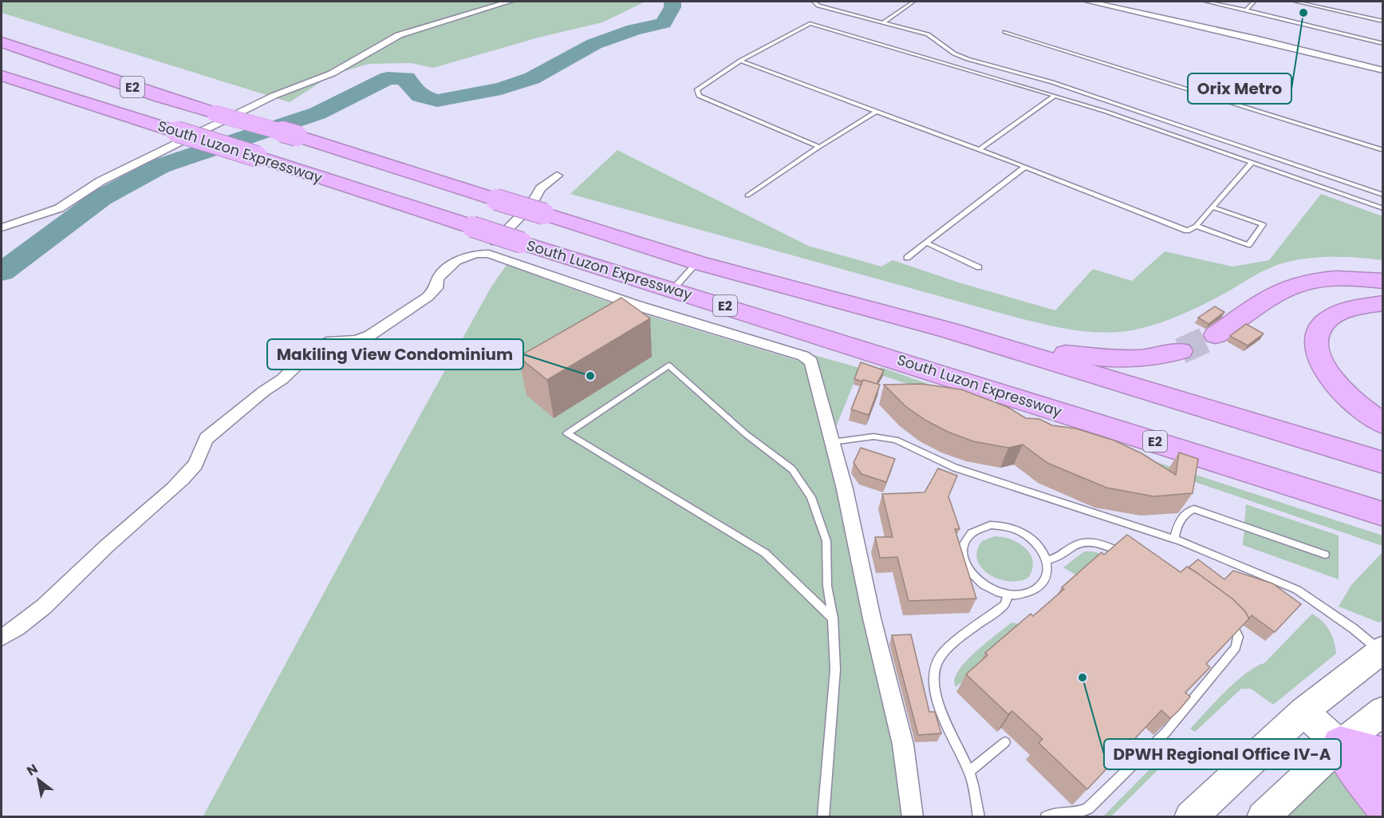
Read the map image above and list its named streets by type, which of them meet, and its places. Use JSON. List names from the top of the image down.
{
  "streets": {
    "highway": ["E2", "South Luzon Expressway"]
  },
  "places": ["Orix Metro", "Makiling View Condominium", "DPWH Regional Office IV-A"],
  "north": "top left"
}
